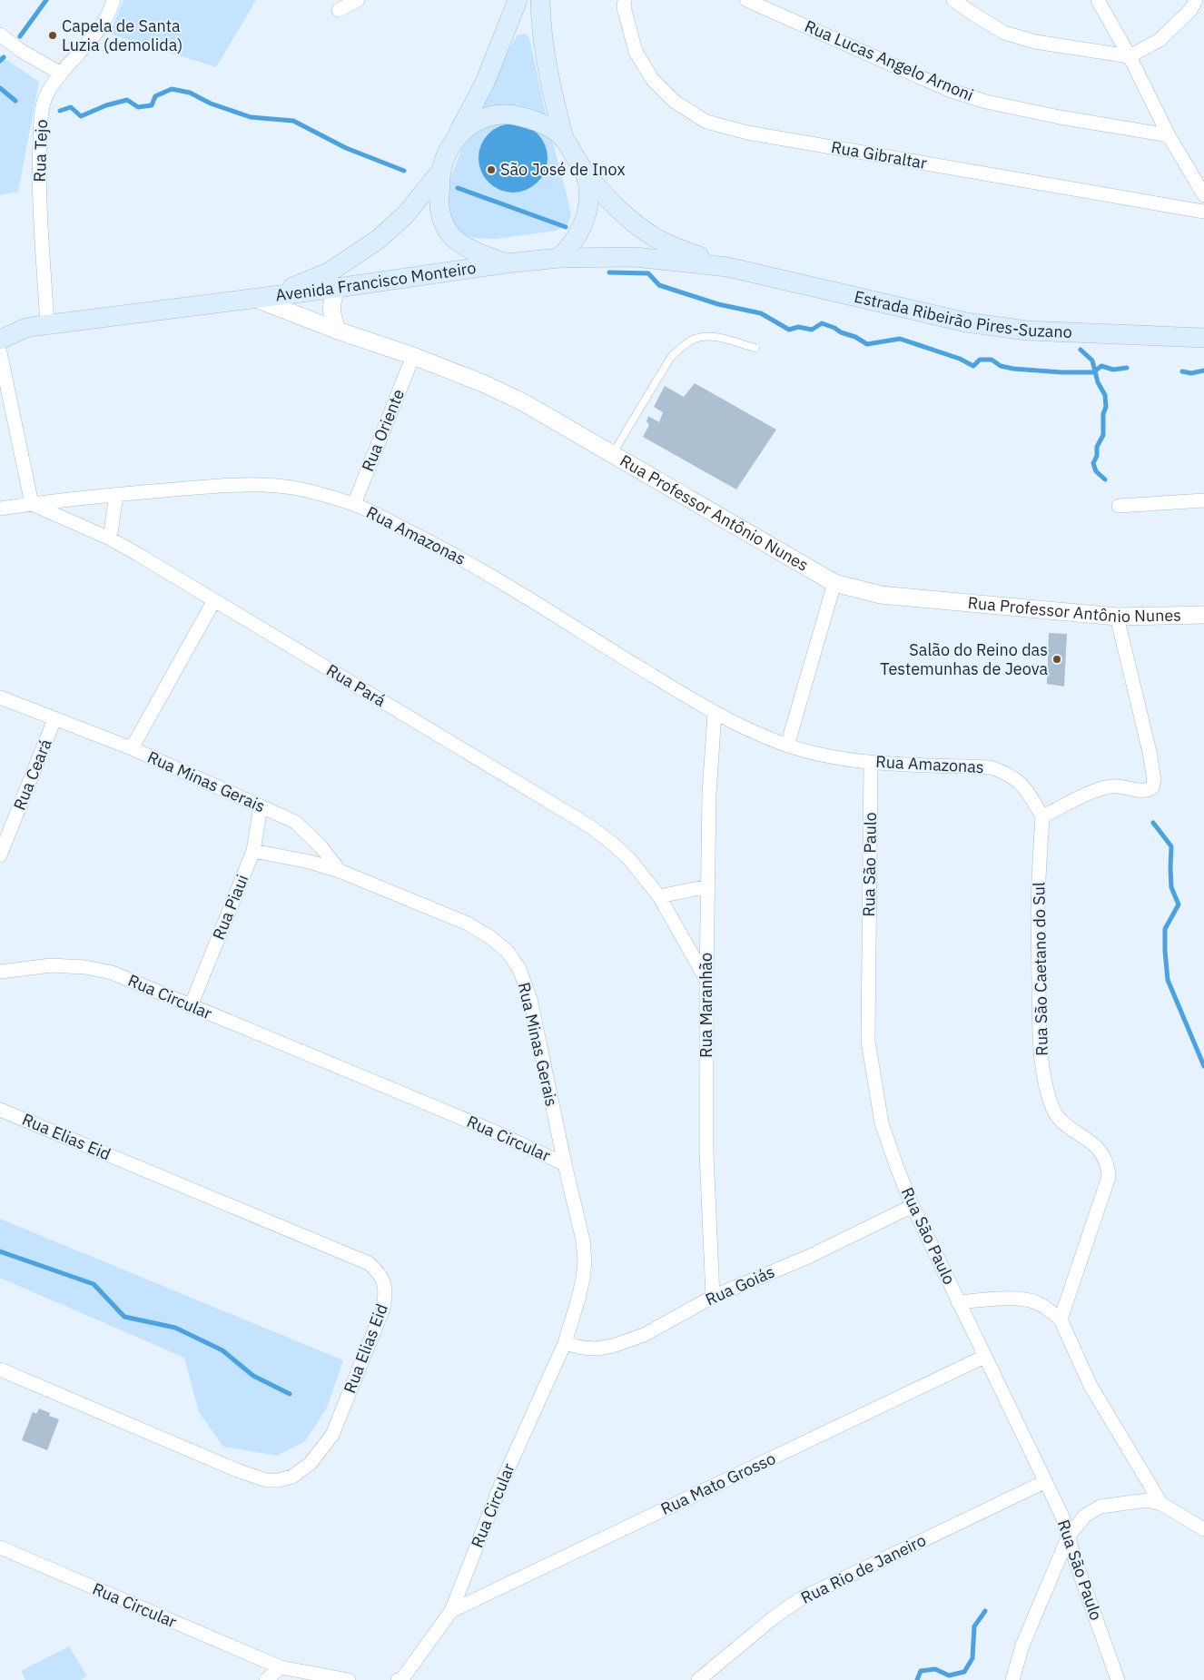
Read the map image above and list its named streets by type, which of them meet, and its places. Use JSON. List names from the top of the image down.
{
  "streets": {
    "main road": ["Avenida Francisco Monteiro", "Estrada Ribeirão Pires-Suzano"],
    "street": [
      "Rua Lucas Angelo Arnoni",
      "Rua Tejo",
      "Rua Gibraltar",
      "Rua Oriente",
      "Rua Professor Antônio Nunes",
      "Rua Amazonas",
      "Rua Pará",
      "Rua Ceará",
      "Rua Minas Gerais",
      "Rua São Paulo",
      "Rua Piaui",
      "Rua São Caetano do Sul",
      "Rua Circular",
      "Rua Maranhão",
      "Rua Elias Eid",
      "Rua Goiás",
      "Rua Mato Grosso",
      "Rua Rio de Janeiro"
    ]
  },
  "crossings": [
    ["Rua Tejo", "Avenida Francisco Monteiro"],
    ["Avenida Francisco Monteiro", "Estrada Ribeirão Pires-Suzano"],
    ["Avenida Francisco Monteiro", "Rua Professor Antônio Nunes"],
    ["Rua Oriente", "Rua Professor Antônio Nunes"],
    ["Rua Oriente", "Rua Amazonas"],
    ["Rua Amazonas", "Rua Pará"],
    ["Rua Amazonas", "Rua São Paulo"],
    ["Rua Amazonas", "Rua São Caetano do Sul"],
    ["Rua Amazonas", "Rua Maranhão"],
    ["Rua Pará", "Rua Maranhão"],
    ["Rua Ceará", "Rua Minas Gerais"],
    ["Rua Minas Gerais", "Rua Piaui"],
    ["Rua Minas Gerais", "Rua Circular"],
    ["Rua São Paulo", "Rua Goiás"],
    ["Rua São Paulo", "Rua Mato Grosso"],
    ["Rua São Paulo", "Rua Rio de Janeiro"],
    ["Rua Piaui", "Rua Circular"],
    ["Rua Circular", "Rua Goiás"],
    ["Rua Circular", "Rua Mato Grosso"],
    ["Rua Maranhão", "Rua Goiás"]
  ],
  "places": ["Capela de Santa Luzia (demolida)", "São José de Inox", "Salão do Reino das Testemunhas de Jeova"]
}
